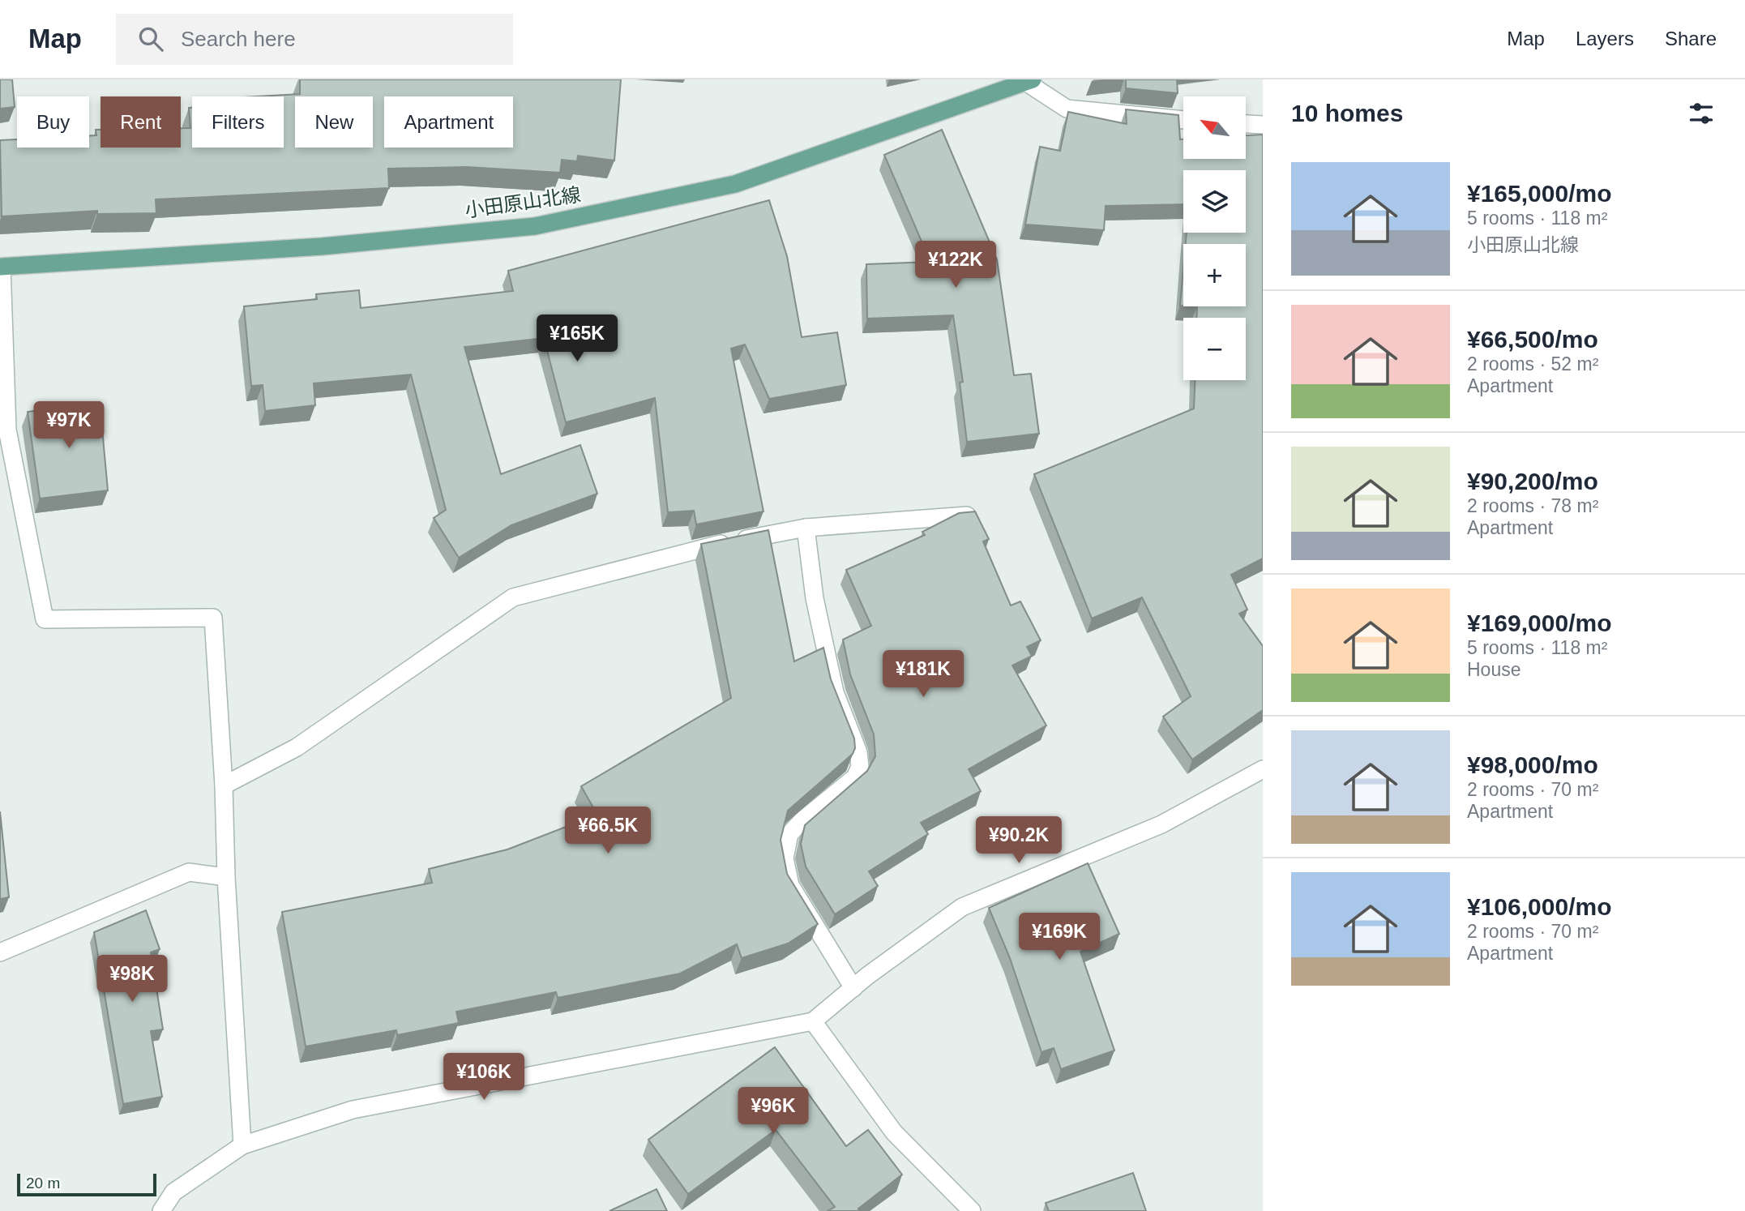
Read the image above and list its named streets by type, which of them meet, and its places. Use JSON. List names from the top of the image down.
{
  "streets": {
    "main road": ["小田原山北線"]
  },
  "scale_bar": "20 m",
  "north": "top left",
  "page": {
    "header": "Map",
    "search": "Search here",
    "nav": ["Map", "Layers", "Share"],
    "heading": "10 homes",
    "map_buttons": ["+", "−"],
    "chip": [
      "Buy",
      "Rent",
      "Filters",
      "New",
      "Apartment"
    ],
    "list": [
      {
        "name": "¥165,000/mo",
        "note": "5 rooms · 118 m² · 小田原山北線"
      },
      {
        "name": "¥66,500/mo",
        "note": "2 rooms · 52 m² · Apartment"
      },
      {
        "name": "¥90,200/mo",
        "note": "2 rooms · 78 m² · Apartment"
      },
      {
        "name": "¥169,000/mo",
        "note": "5 rooms · 118 m² · House"
      },
      {
        "name": "¥98,000/mo",
        "note": "2 rooms · 70 m² · Apartment"
      },
      {
        "name": "¥106,000/mo",
        "note": "2 rooms · 70 m² · Apartment"
      }
    ],
    "price": [
      "¥122K",
      "¥165K",
      "¥97K",
      "¥181K",
      "¥66.5K",
      "¥90.2K",
      "¥169K",
      "¥98K",
      "¥106K",
      "¥96K"
    ],
    "scale": "20 m"
  }
}
